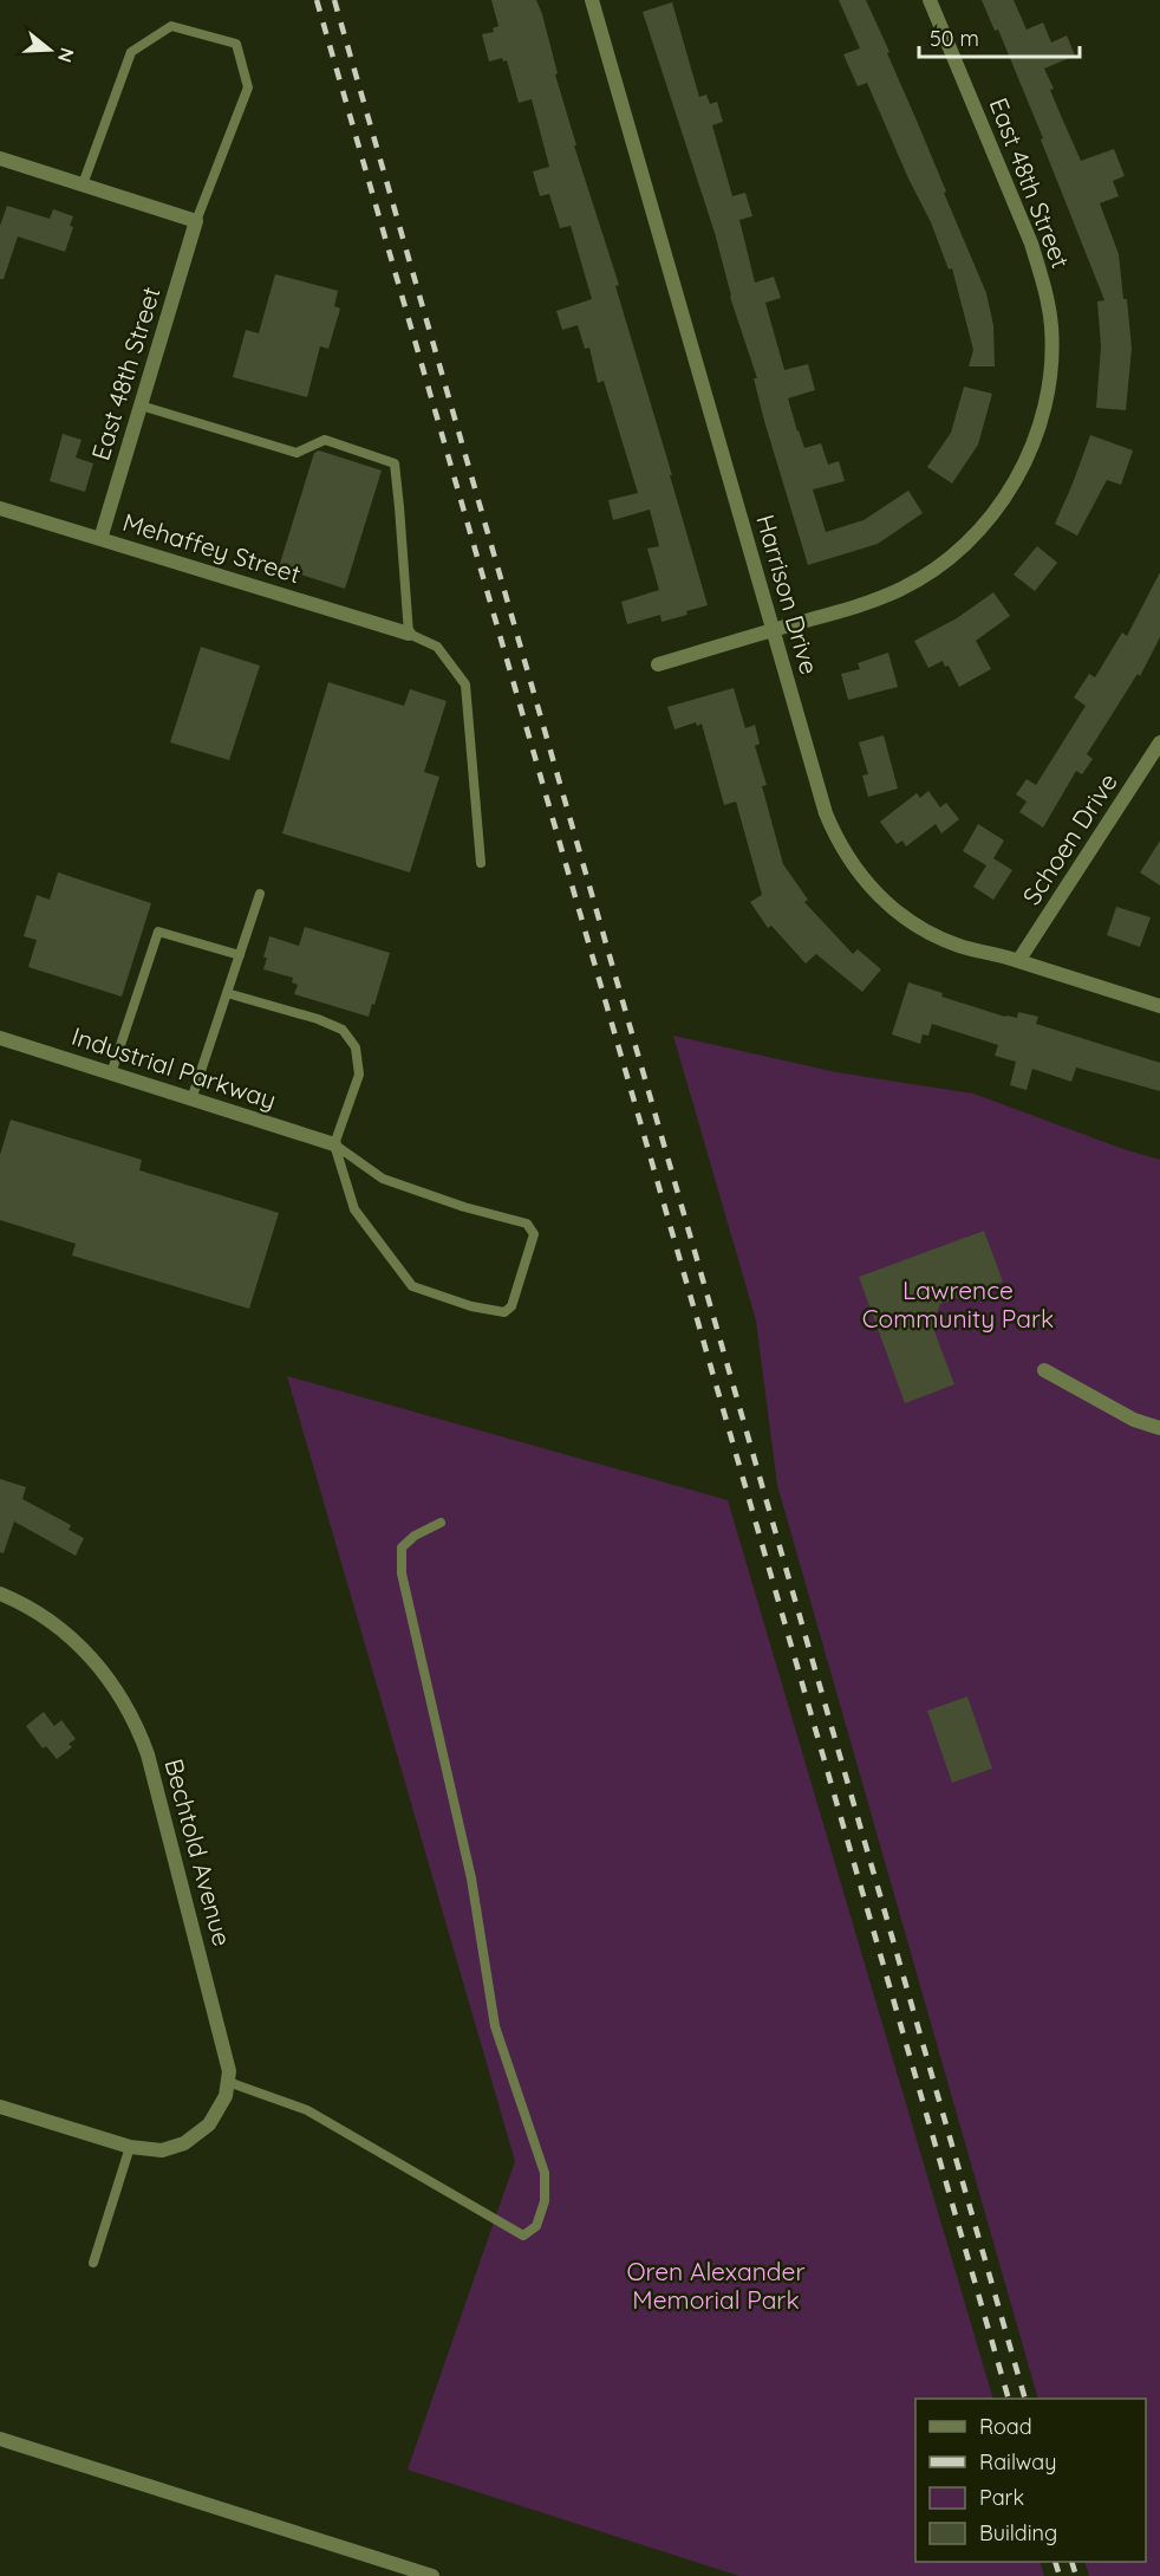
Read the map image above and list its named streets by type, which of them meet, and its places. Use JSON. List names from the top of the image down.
{
  "streets": {
    "street": [
      "East 48th Street",
      "Mehaffey Street",
      "Harrison Drive",
      "Schoen Drive",
      "Industrial Parkway",
      "Bechtold Avenue"
    ]
  },
  "crossings": [
    ["East 48th Street", "Mehaffey Street"],
    ["East 48th Street", "Harrison Drive"],
    ["Harrison Drive", "Schoen Drive"]
  ],
  "parks": ["Lawrence Community Park", "Oren Alexander Memorial Park"],
  "legend": [
    "Road",
    "Railway",
    "Park",
    "Building"
  ],
  "scale_bar": "50 m",
  "north": "right"
}
